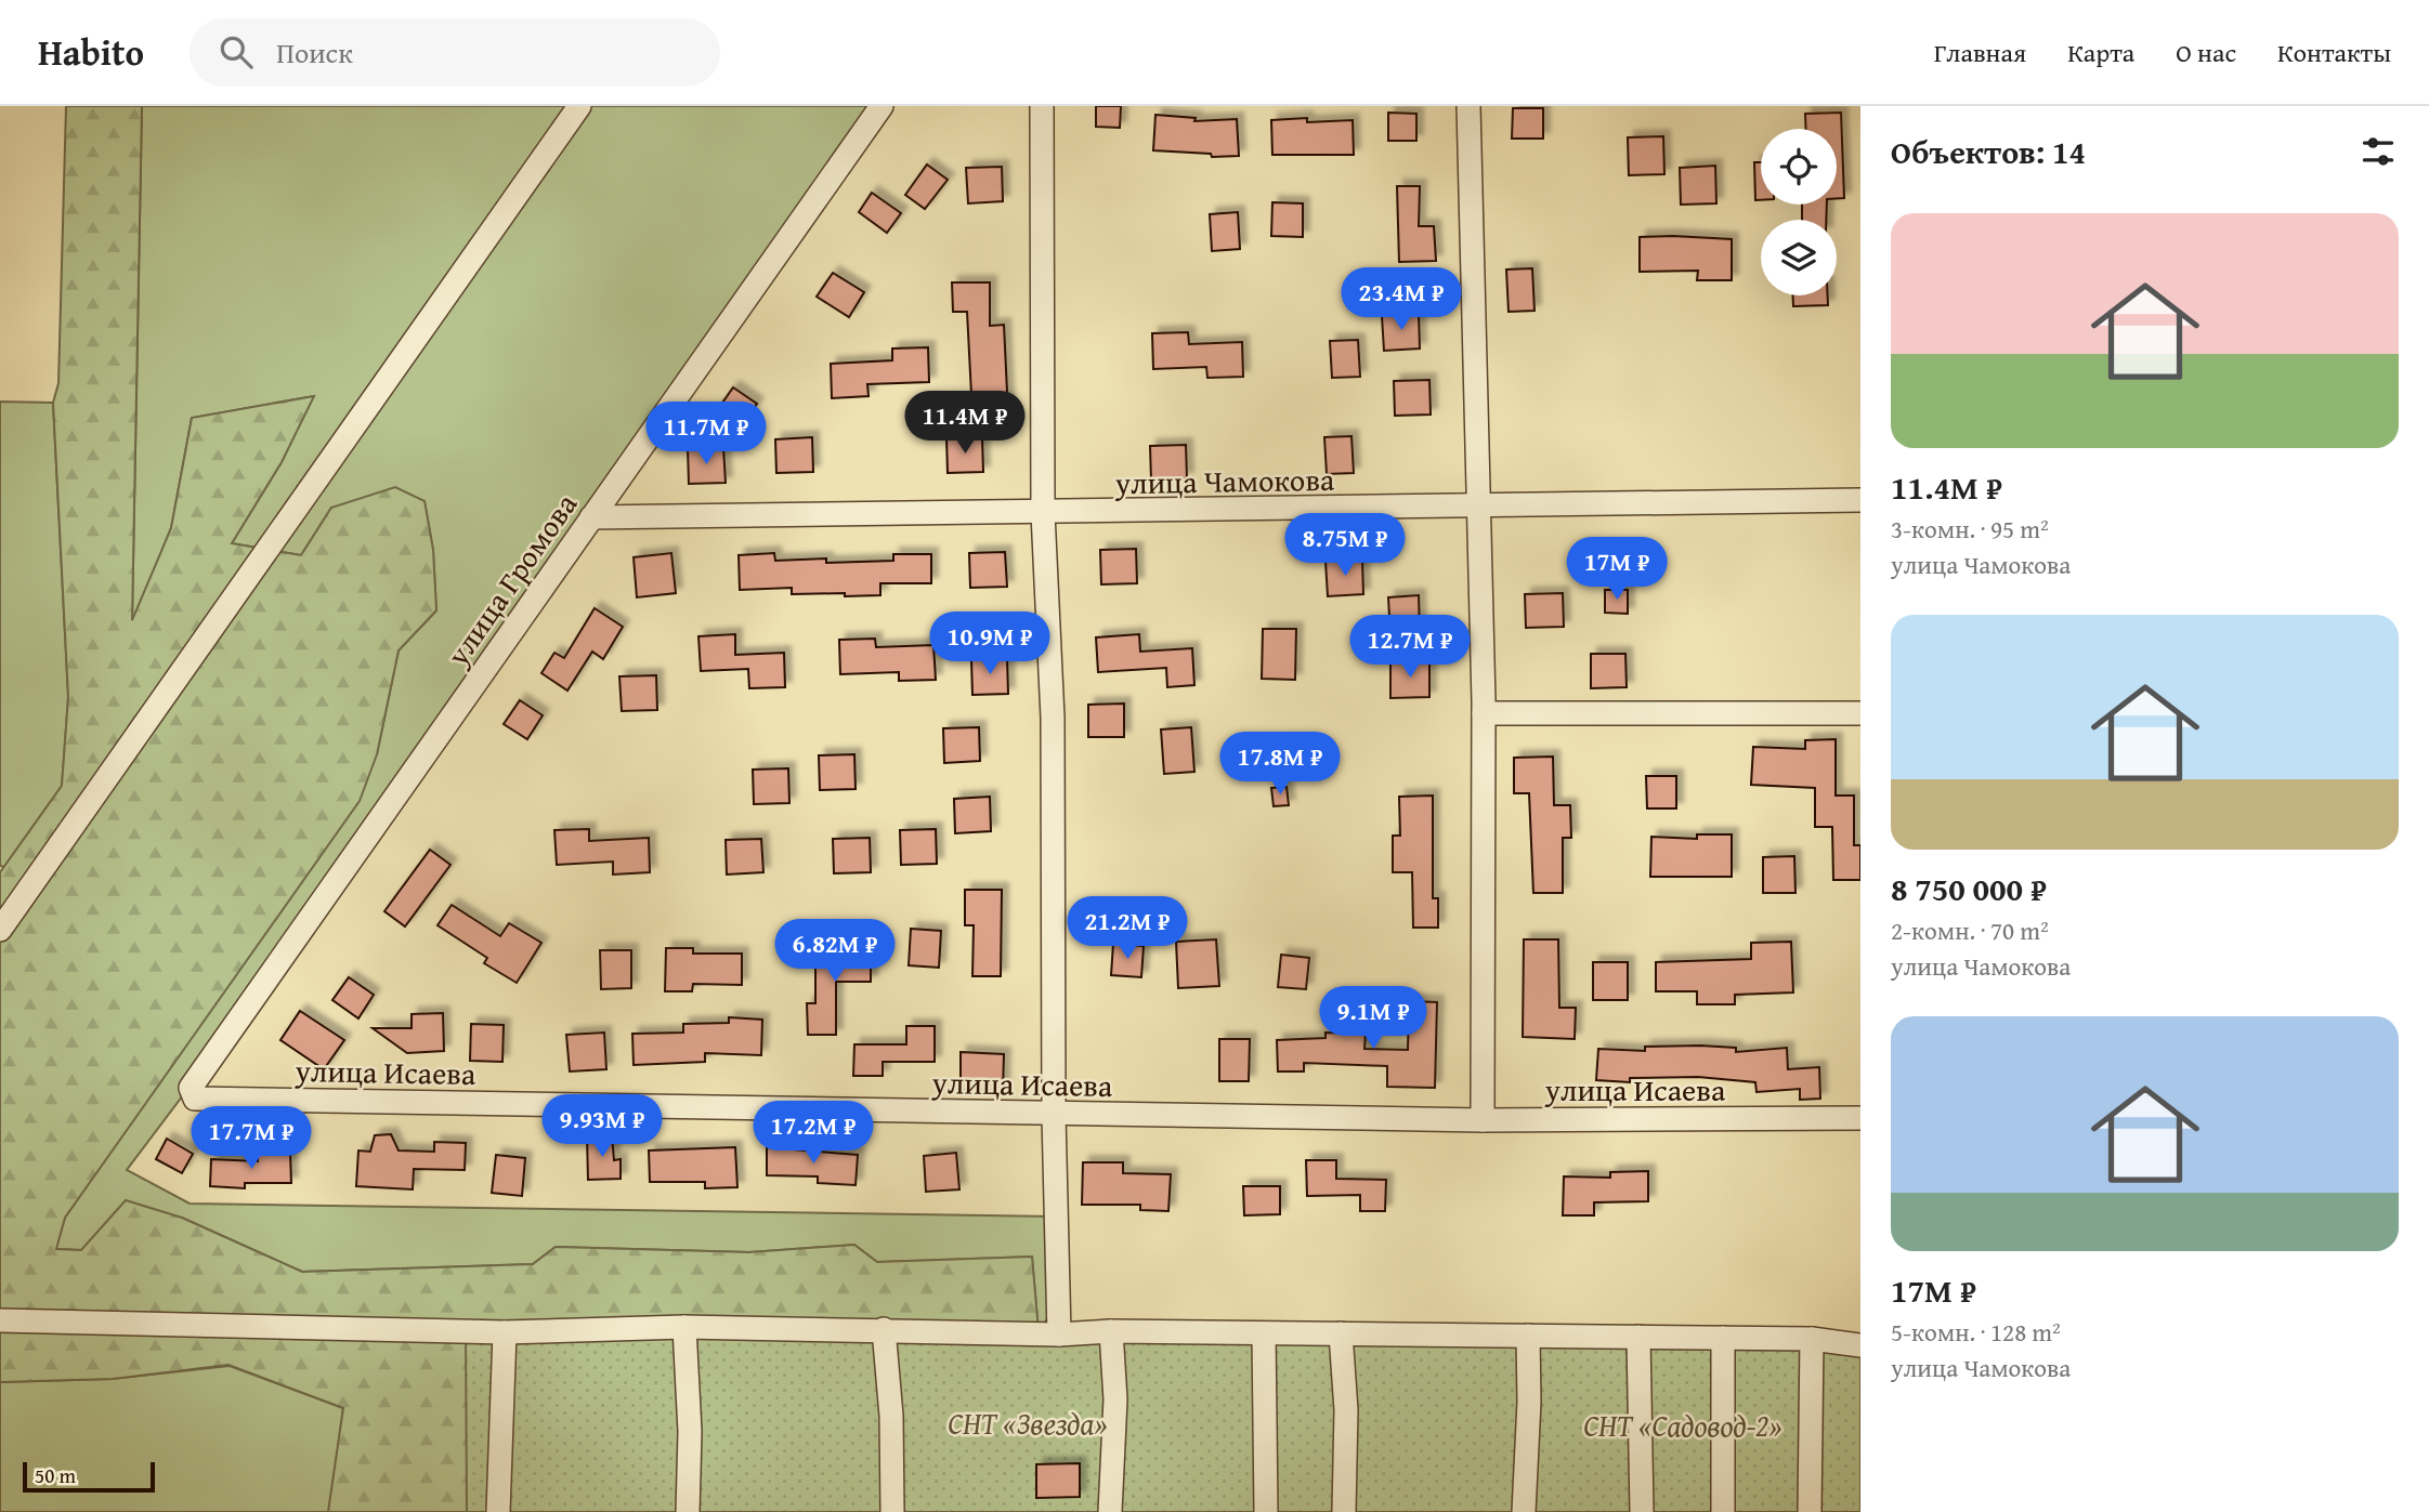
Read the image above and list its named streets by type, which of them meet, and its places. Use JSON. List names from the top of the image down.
{
  "streets": {
    "street": ["улица Чамокова", "улица Громова", "улица Исаева"]
  },
  "crossings": [
    ["улица Чамокова", "улица Громова"],
    ["улица Громова", "улица Исаева"]
  ],
  "parks": ["СНТ «Звезда»", "СНТ «Садовод-2»"],
  "scale_bar": "50 m",
  "page": {
    "header": "Habito",
    "search": "Поиск",
    "nav": [
      "Главная",
      "Карта",
      "О нас",
      "Контакты"
    ],
    "heading": "Объектов: 14",
    "list": [
      {
        "name": "11.4M ₽",
        "note": "3-комн. · 95 m² · улица Чамокова"
      },
      {
        "name": "8 750 000 ₽",
        "note": "2-комн. · 70 m² · улица Чамокова"
      },
      {
        "name": "17M ₽",
        "note": "5-комн. · 128 m² · улица Чамокова"
      }
    ],
    "price": [
      "23.4M ₽",
      "11.4M ₽",
      "11.7M ₽",
      "8.75M ₽",
      "17M ₽",
      "10.9M ₽",
      "12.7M ₽",
      "17.8M ₽",
      "21.2M ₽",
      "6.82M ₽",
      "9.1M ₽",
      "9.93M ₽",
      "17.2M ₽",
      "17.7M ₽"
    ],
    "scale": "50 m"
  }
}
